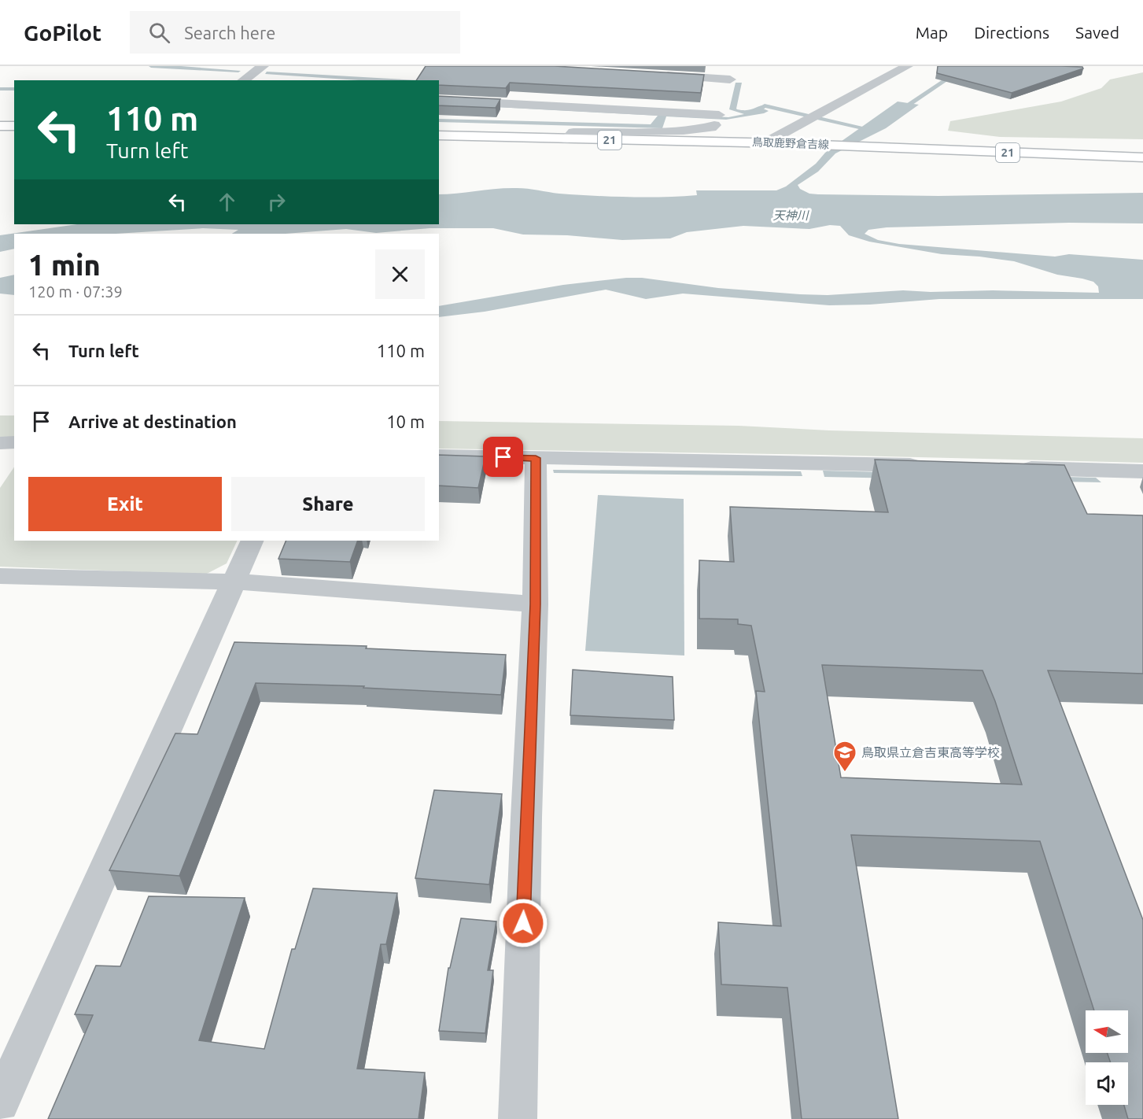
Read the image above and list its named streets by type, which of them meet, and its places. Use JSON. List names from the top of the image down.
{
  "streets": {
    "main road": ["21", "鳥取鹿野倉吉線"]
  },
  "water": ["天神川"],
  "places": {
    "school or university": ["鳥取県立倉吉東高等学校"]
  },
  "north": "left",
  "page": {
    "header": "GoPilot",
    "search": "Search here",
    "nav": ["Map", "Directions", "Saved"],
    "turn": ["110 m", "Turn left"],
    "heading": ["1 min", "120 m · 07:39"],
    "list": [
      {
        "name": "Turn left",
        "value": "110 m"
      },
      {
        "name": "Arrive at destination",
        "value": "10 m"
      }
    ],
    "buttons": ["Exit", "Share"]
  }
}
